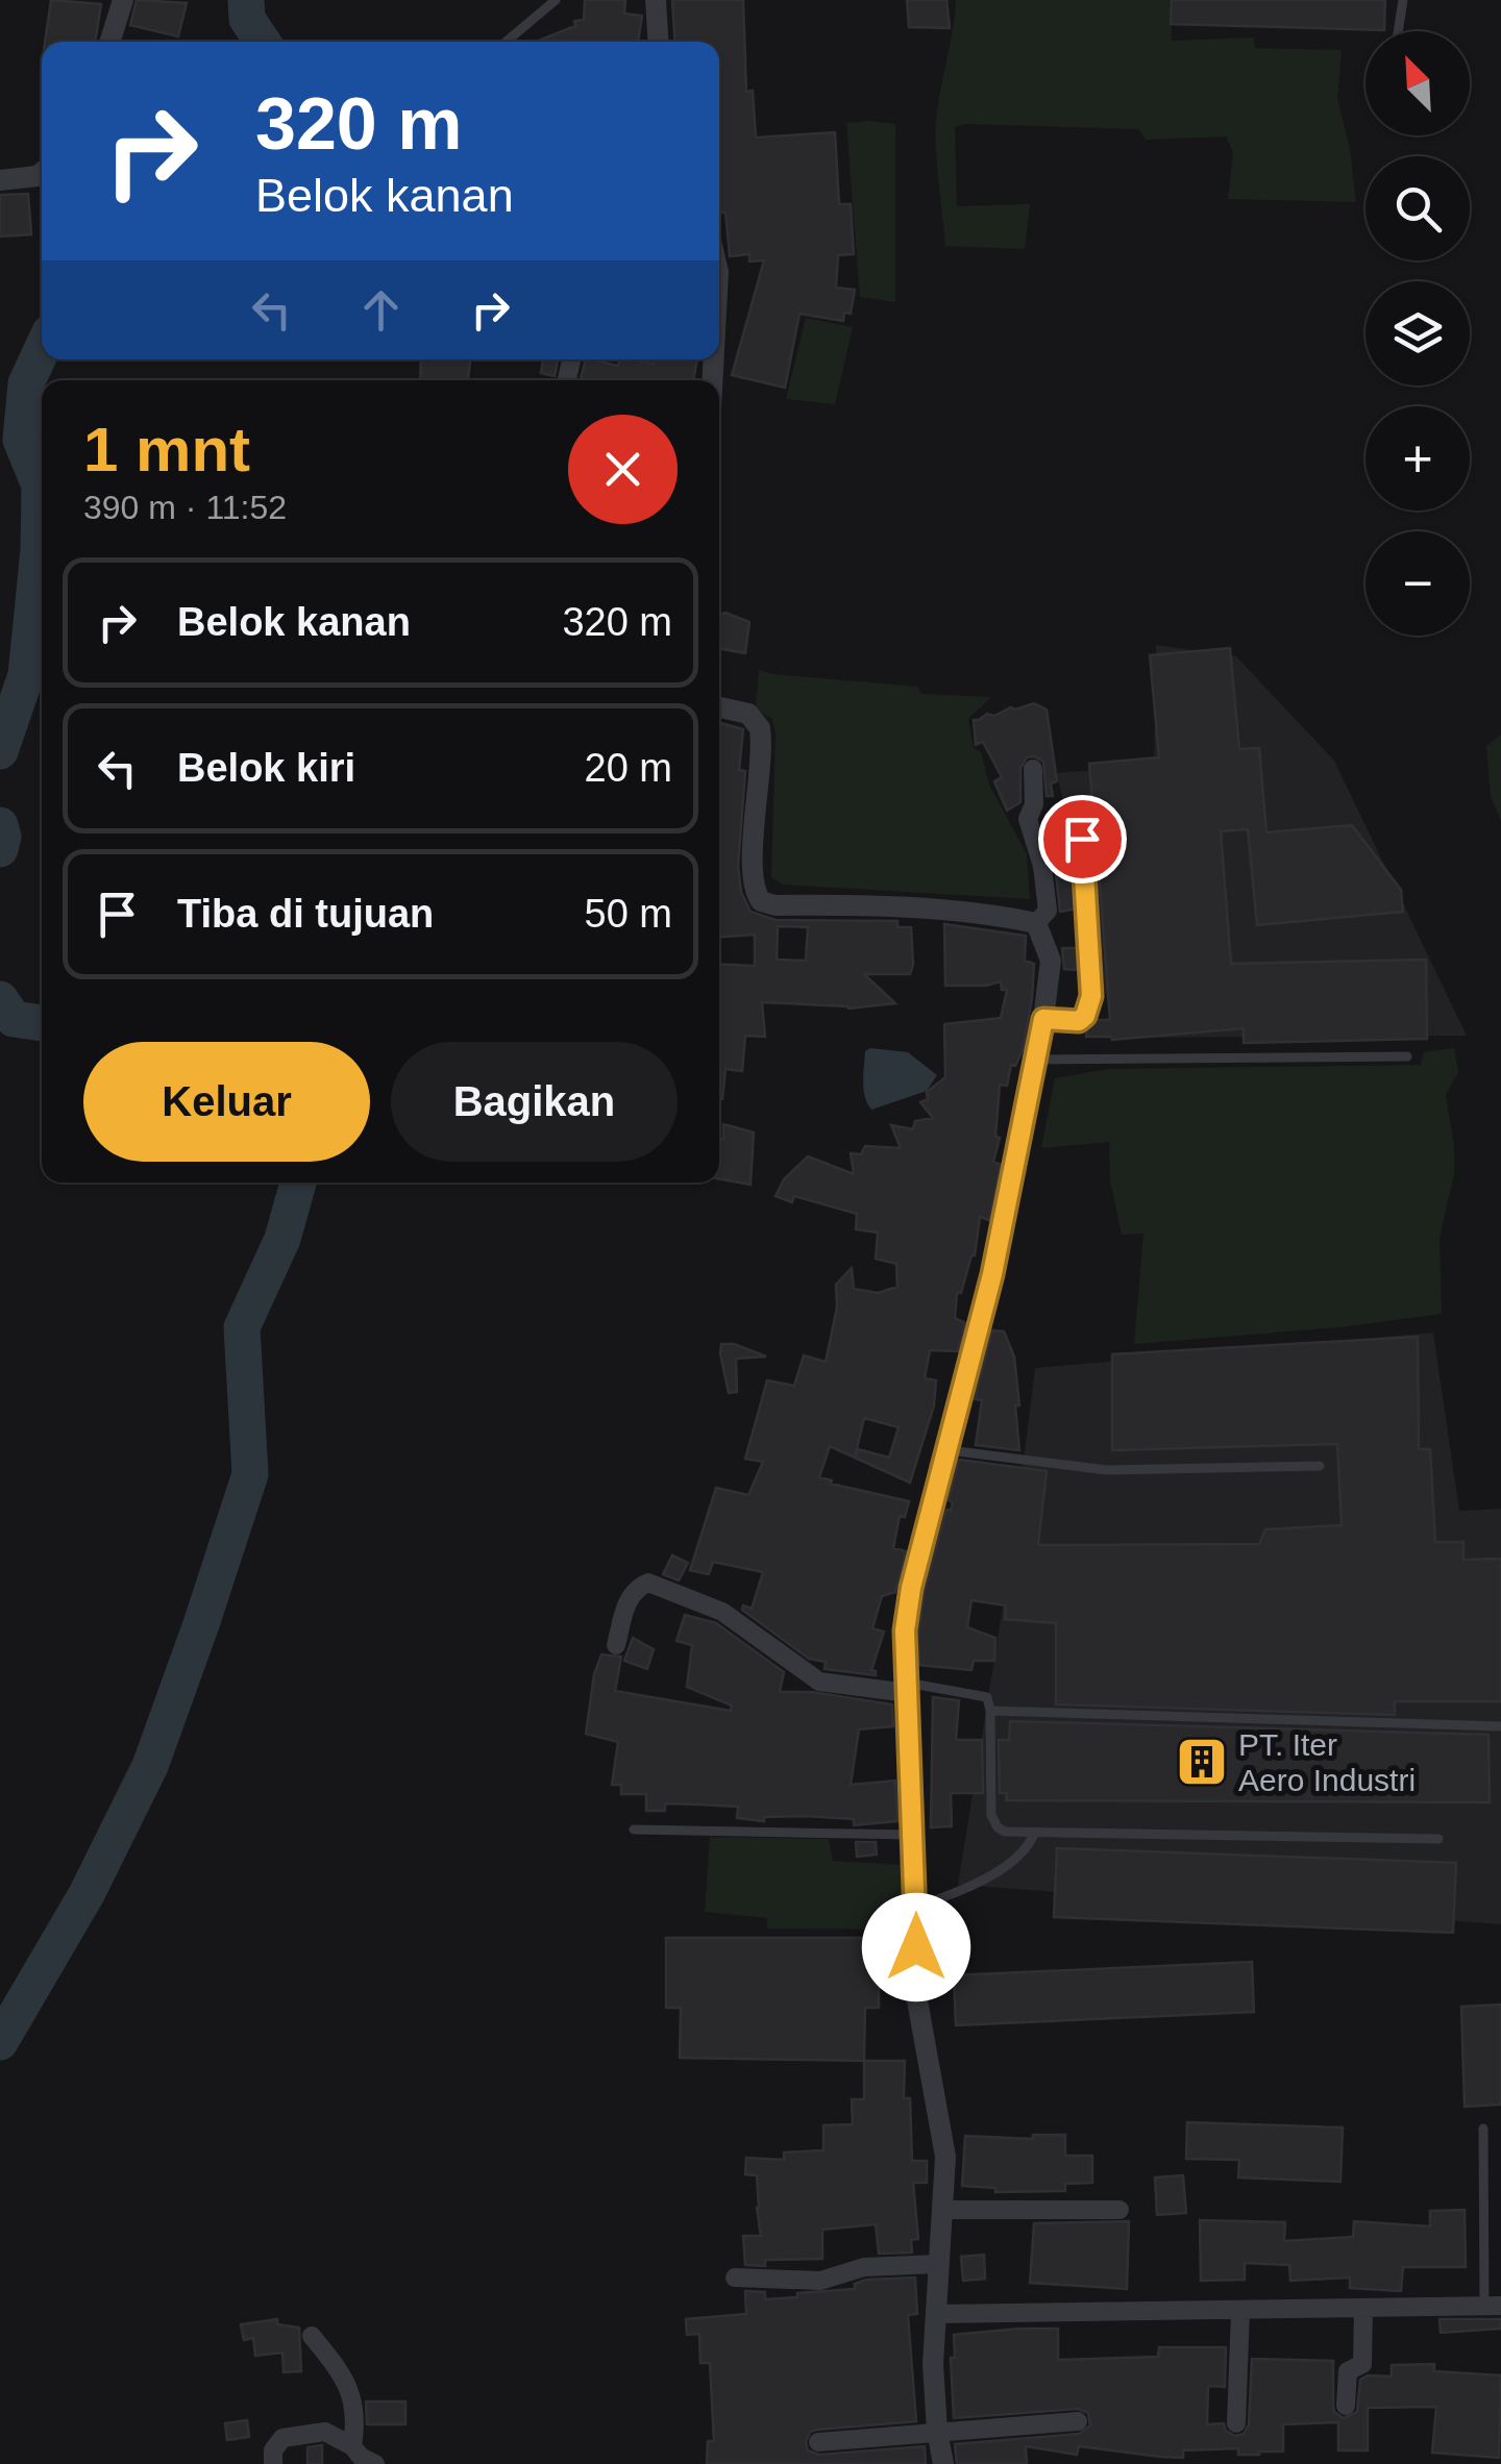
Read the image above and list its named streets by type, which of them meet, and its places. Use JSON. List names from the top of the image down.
{
  "places": {
    "building": ["PT. Iter Aero Industri"]
  },
  "north": "top left",
  "page": {
    "map_buttons": ["+", "−"],
    "turn": ["320 m", "Belok kanan"],
    "heading": ["1 mnt", "390 m · 11:52"],
    "list": [
      {
        "name": "Belok kanan",
        "value": "320 m"
      },
      {
        "name": "Belok kiri",
        "value": "20 m"
      },
      {
        "name": "Tiba di tujuan",
        "value": "50 m"
      }
    ],
    "buttons": ["Keluar", "Bagikan"]
  }
}
